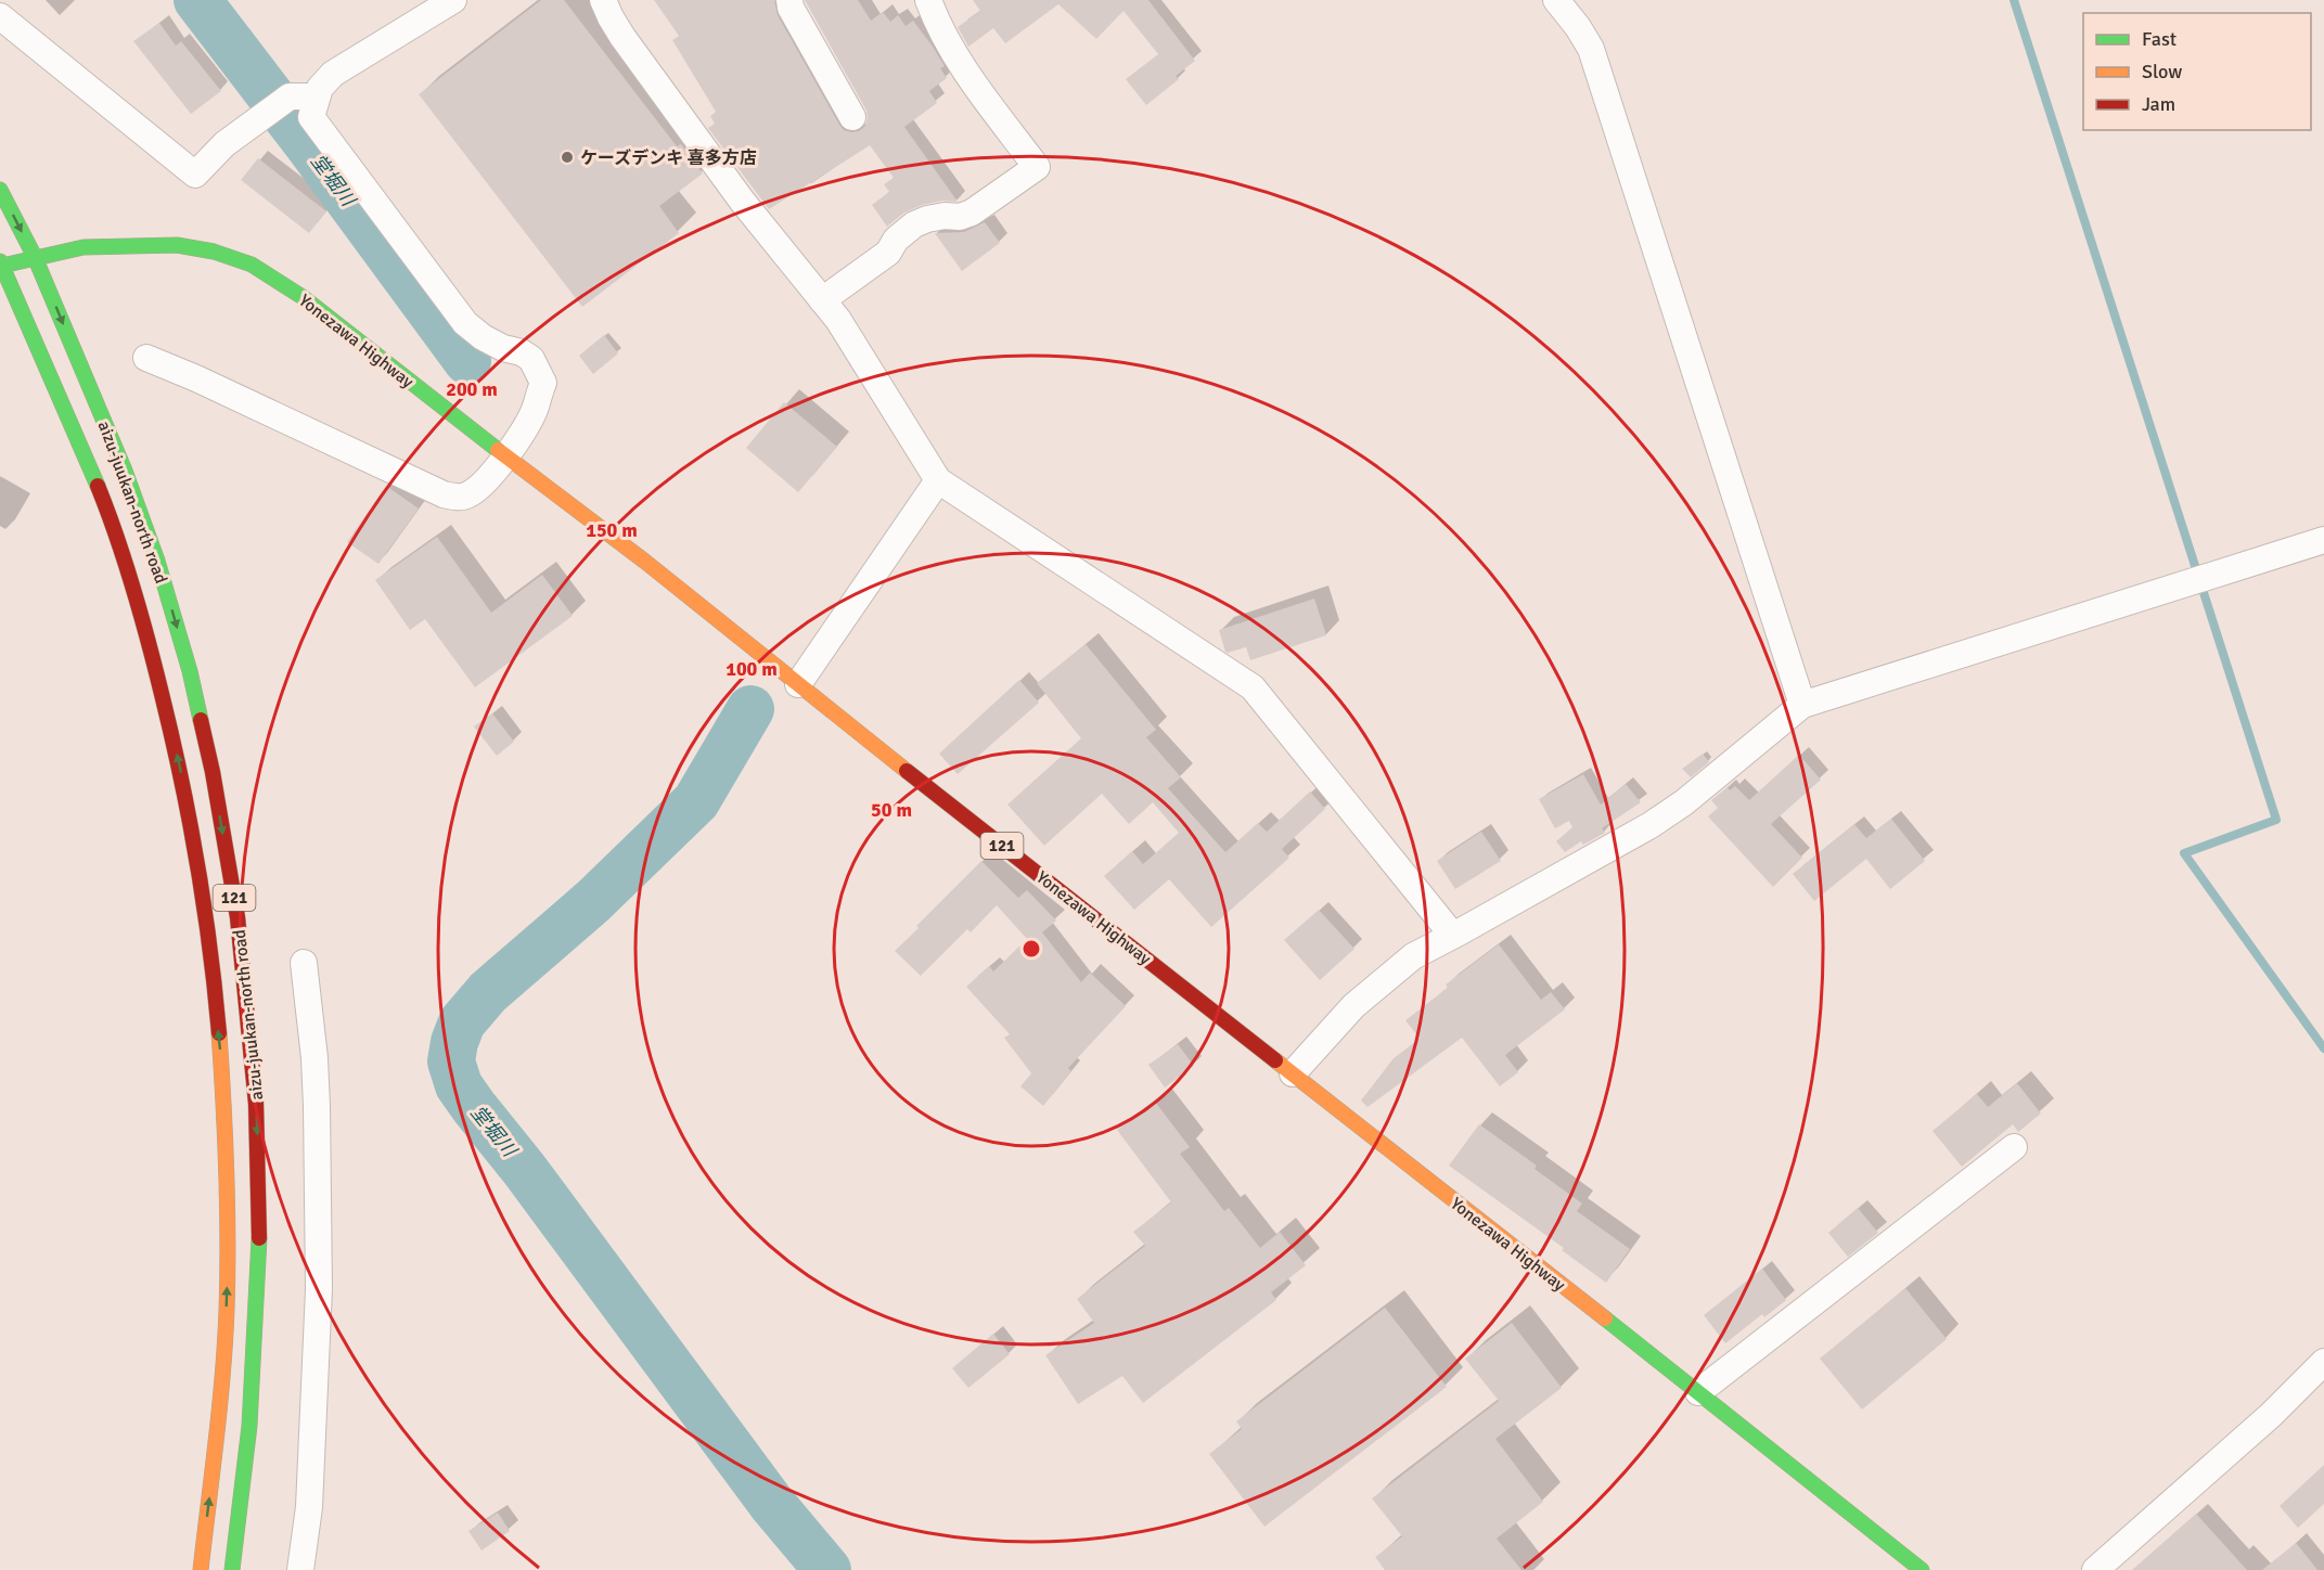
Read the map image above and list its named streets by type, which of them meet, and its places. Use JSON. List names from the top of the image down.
{
  "streets": {
    "highway": ["Yonezawa Highway", "aizu-juukan-north road", "121"]
  },
  "crossings": [
    ["Yonezawa Highway", "aizu-juukan-north road"],
    ["Yonezawa Highway", "121"],
    ["aizu-juukan-north road", "121"]
  ],
  "water": ["堂堀川"],
  "places": ["ケーズデンキ 喜多方店"],
  "legend": ["Fast", "Slow", "Jam"],
  "rings": [
    "200 m",
    "150 m",
    "100 m",
    "50 m"
  ]
}
